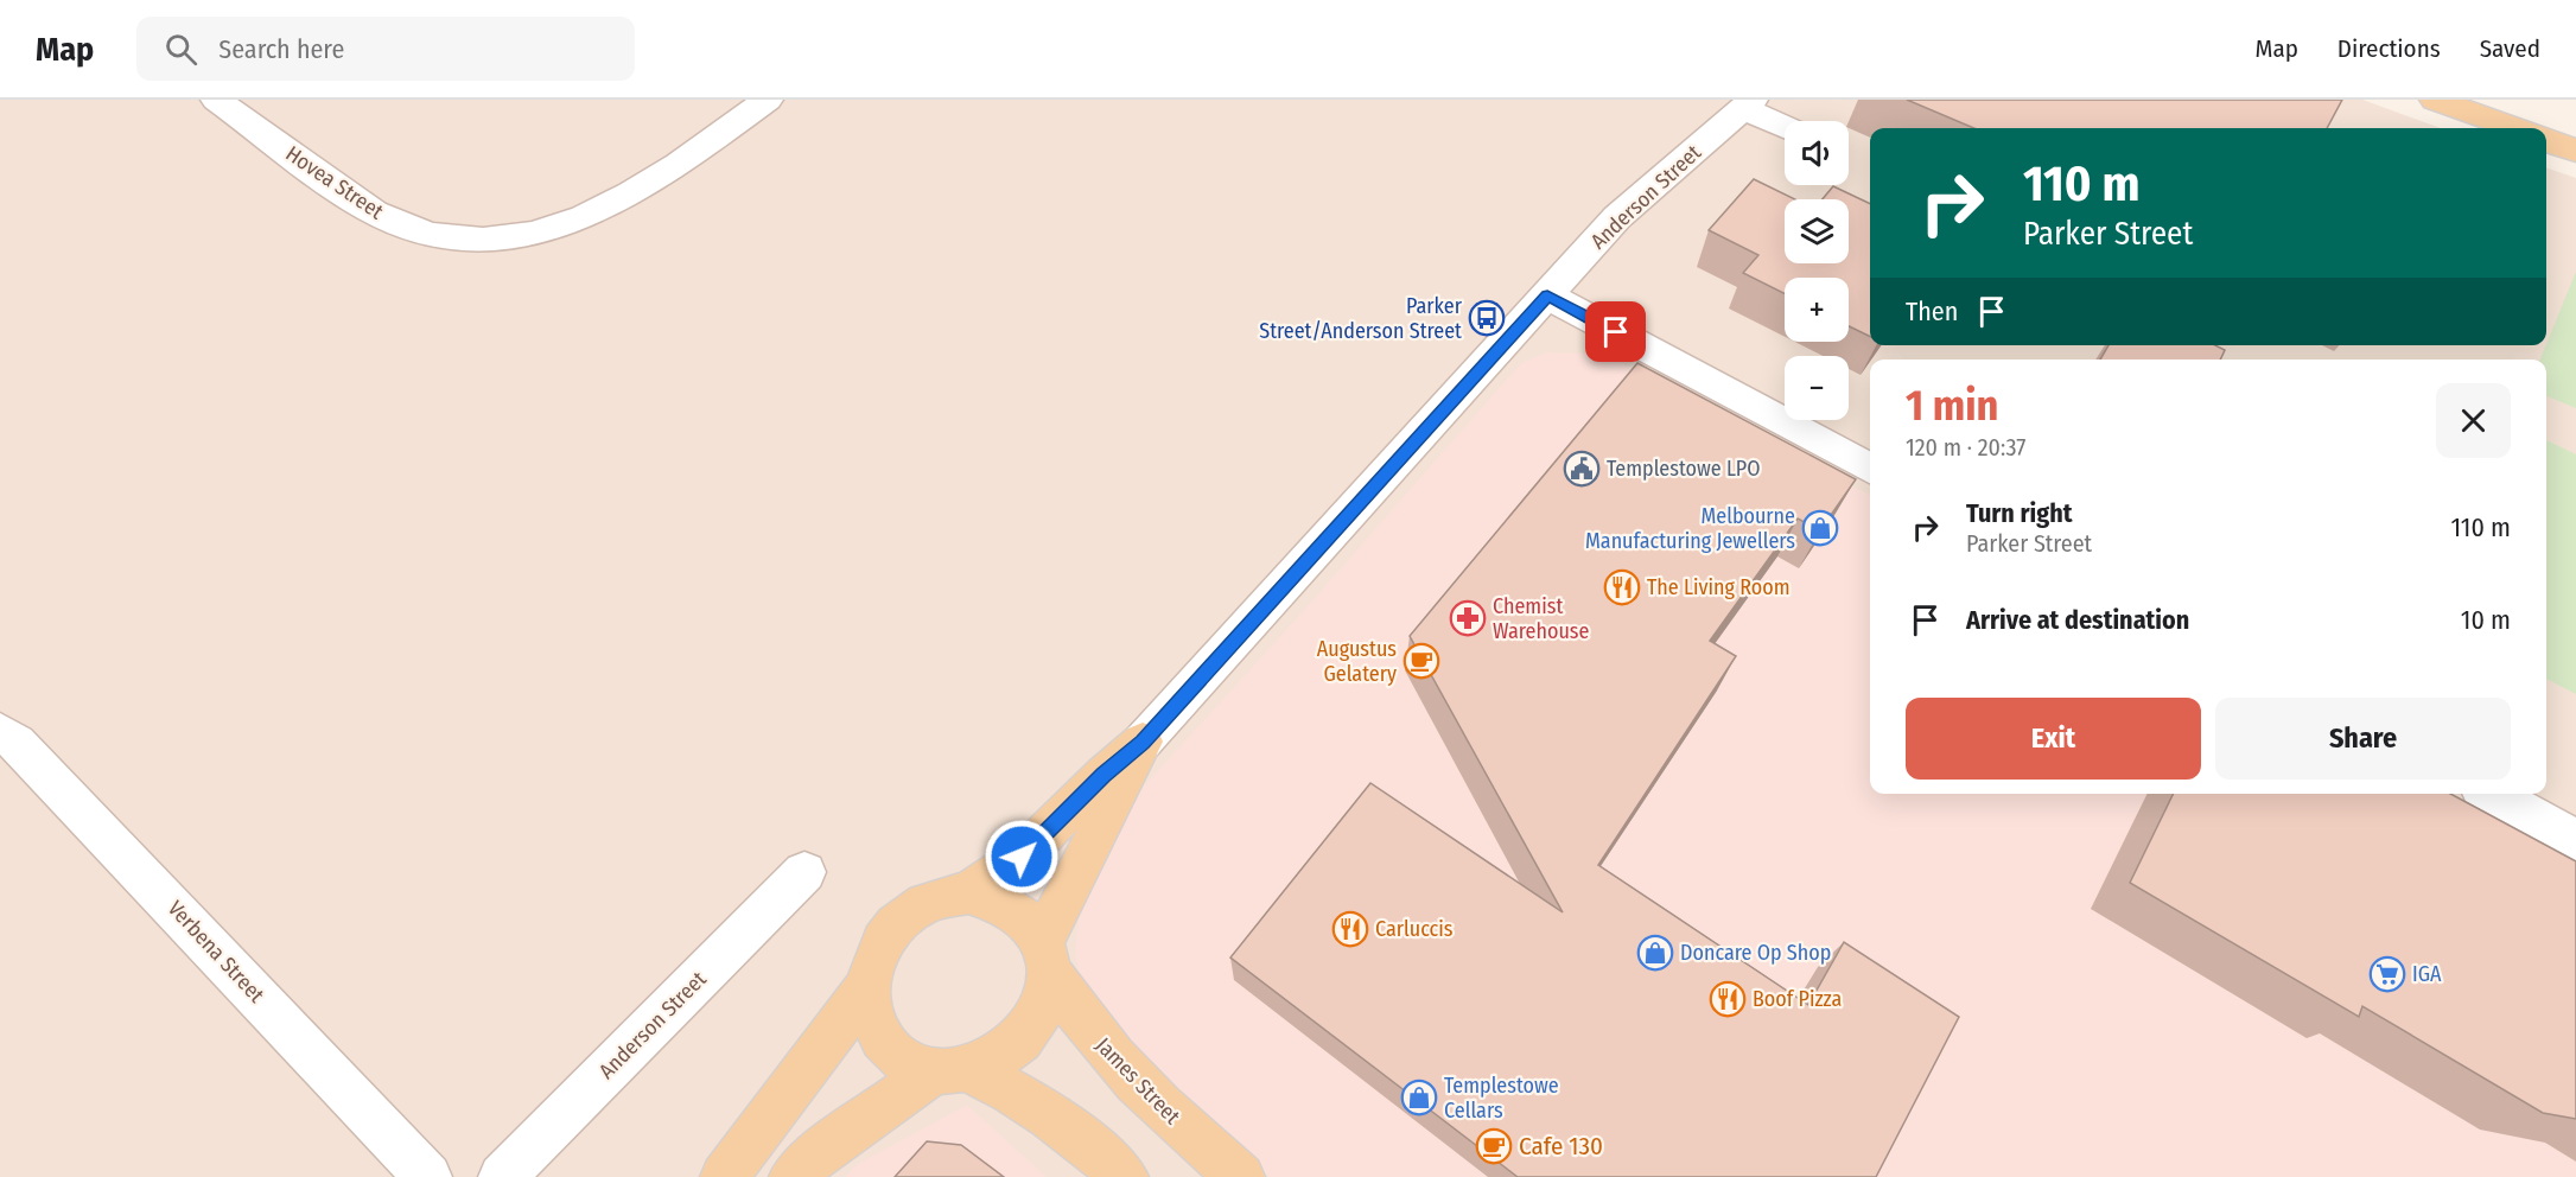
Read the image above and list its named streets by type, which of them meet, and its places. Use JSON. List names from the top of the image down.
{
  "streets": {
    "main road": ["Anderson Street", "James Street"],
    "street": ["Hovea Street", "Verbena Street"]
  },
  "crossings": [
    ["Anderson Street", "James Street"]
  ],
  "places": {
    "bus stop": ["Parker Street/Anderson Street"],
    "public building": ["Templestowe LPO"],
    "shop": ["Melbourne Manufacturing Jewellers", "Doncare Op Shop", "Templestowe Cellars"],
    "restaurant": ["The Living Room", "Carluccis", "Boof Pizza"],
    "pharmacy": ["Chemist Warehouse"],
    "cafe": ["Augustus Gelatery", "Cafe 130"],
    "supermarket": ["IGA"]
  },
  "page": {
    "header": "Map",
    "search": "Search here",
    "nav": ["Map", "Directions", "Saved"],
    "map_buttons": ["+", "−"],
    "turn": ["110 m", "Parker Street"],
    "then": "Then",
    "heading": ["1 min", "120 m · 20:37"],
    "list": [
      {
        "name": "Turn right",
        "note": "Parker Street",
        "value": "110 m"
      },
      {
        "name": "Arrive at destination",
        "value": "10 m"
      }
    ],
    "buttons": ["Exit", "Share"]
  }
}
